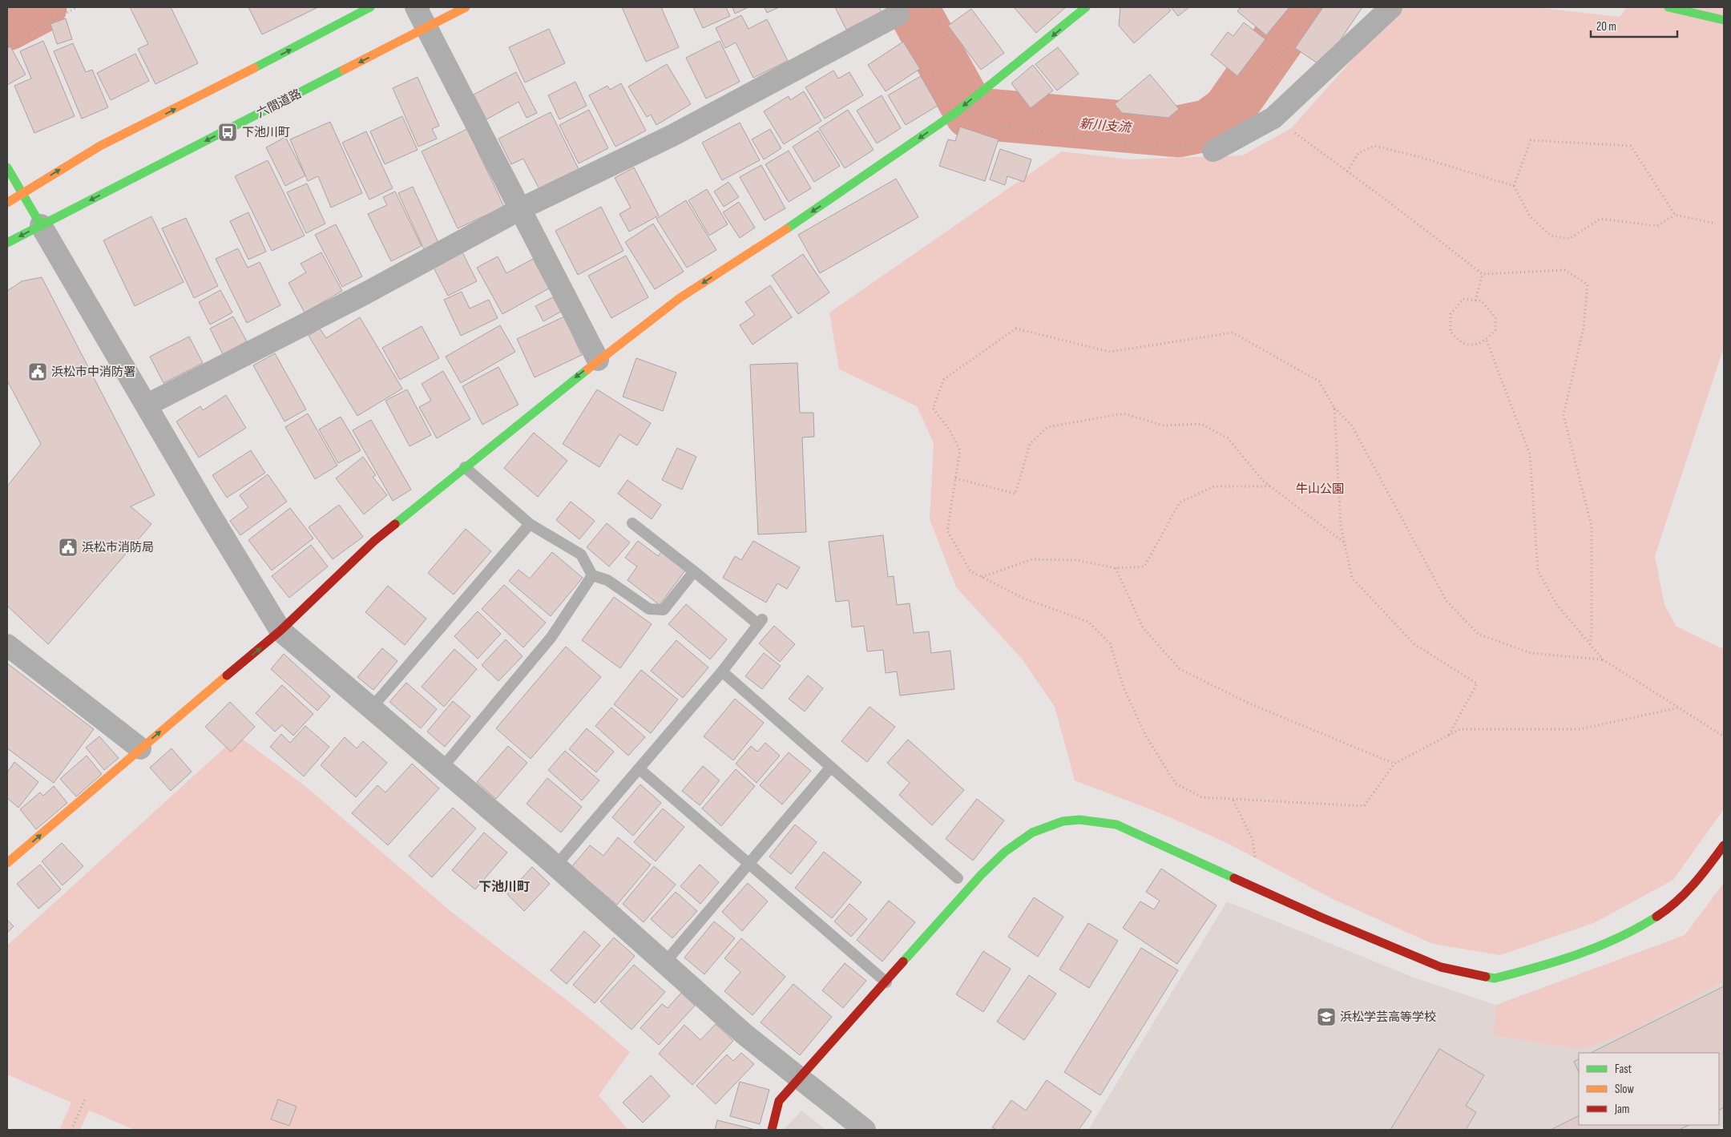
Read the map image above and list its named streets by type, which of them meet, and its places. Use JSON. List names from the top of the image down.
{
  "streets": {
    "street": ["六間道路"]
  },
  "districts": ["下池川町"],
  "water": ["新川支流"],
  "parks": ["牛山公園"],
  "places": {
    "bus stop": ["下池川町"],
    "public building": ["浜松市中消防署", "浜松市消防局"],
    "school or university": ["浜松学芸高等学校"]
  },
  "legend": ["Fast", "Slow", "Jam"],
  "scale_bar": "20 m"
}
